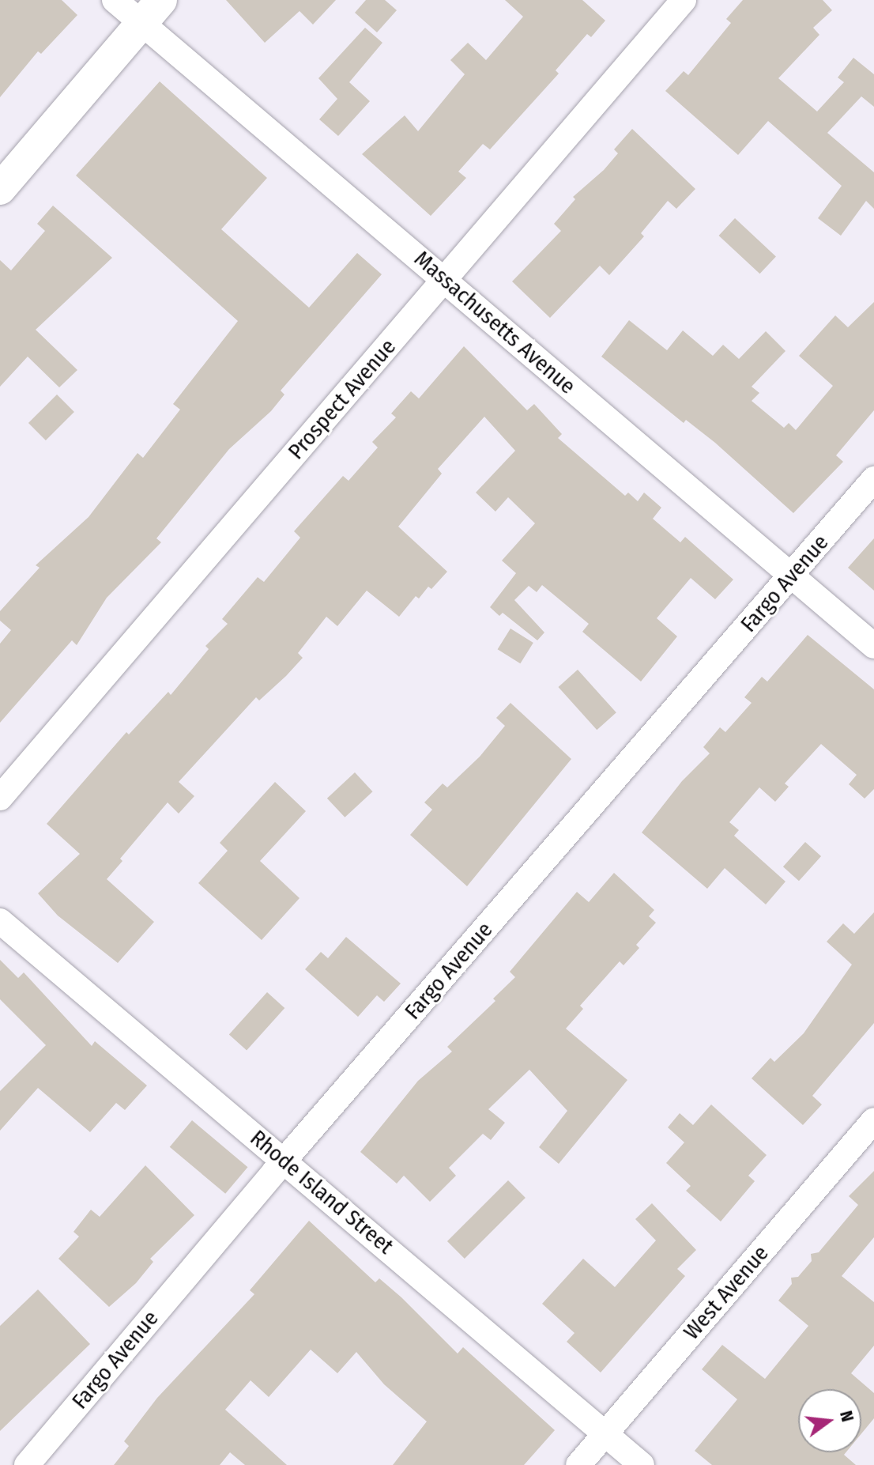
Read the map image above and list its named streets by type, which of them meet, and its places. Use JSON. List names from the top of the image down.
{
  "streets": {
    "street": [
      "Massachusetts Avenue",
      "Prospect Avenue",
      "Fargo Avenue",
      "Rhode Island Street",
      "West Avenue"
    ]
  },
  "crossings": [
    ["Massachusetts Avenue", "Prospect Avenue"],
    ["Massachusetts Avenue", "Fargo Avenue"],
    ["Fargo Avenue", "Rhode Island Street"],
    ["Rhode Island Street", "West Avenue"]
  ],
  "north": "right"
}
